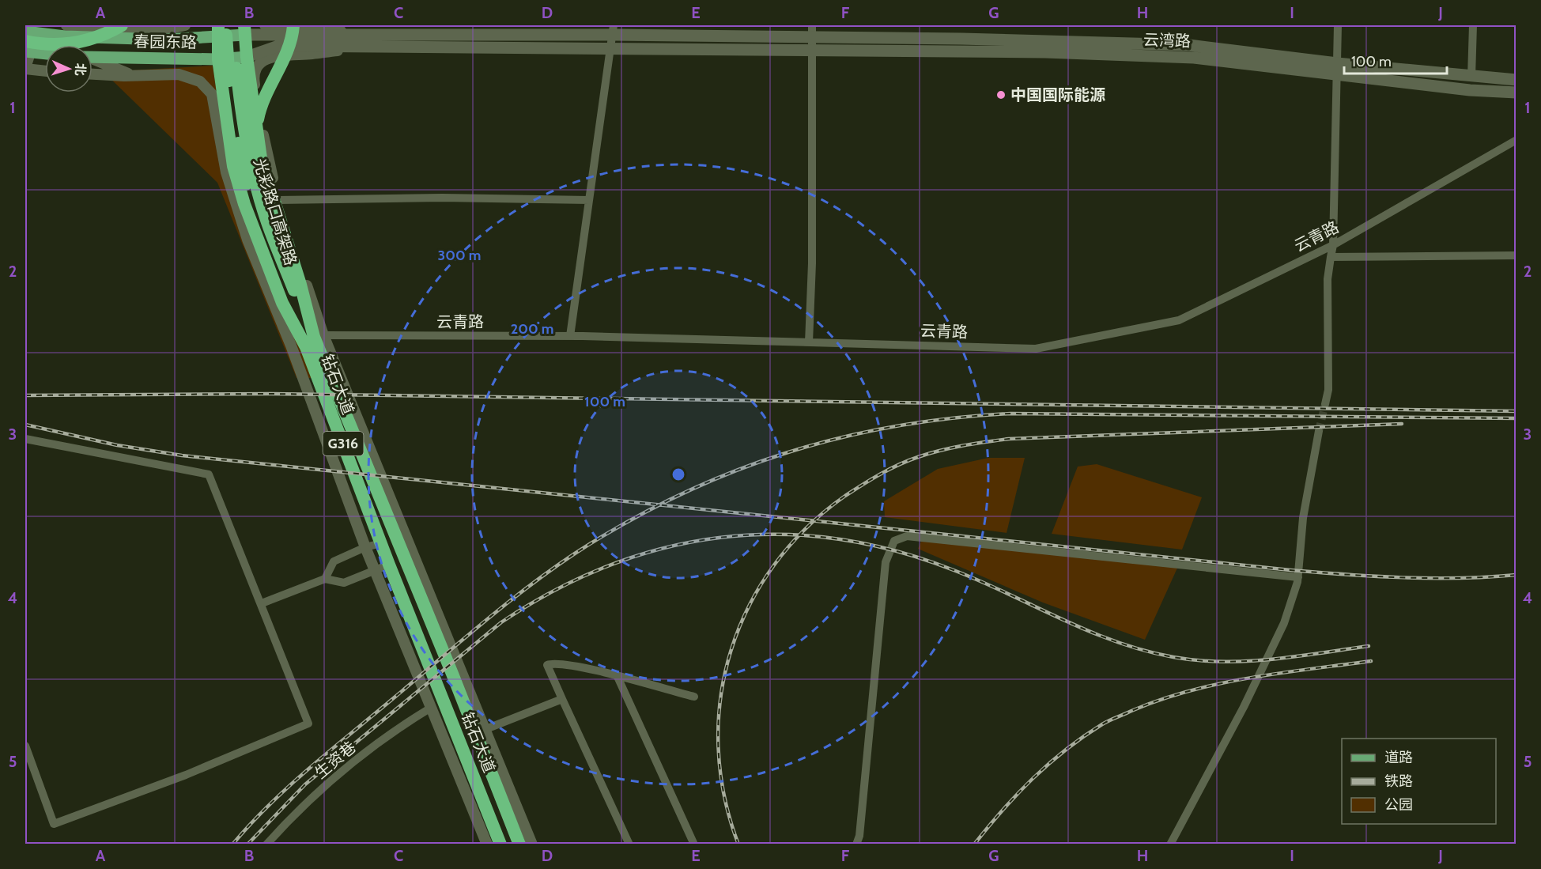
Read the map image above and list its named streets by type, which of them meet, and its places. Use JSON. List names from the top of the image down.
{
  "streets": {
    "highway": ["光彩路口高架路", "钻石大道", "G316"],
    "main road": ["云湾路", "春园东路"],
    "street": ["云青路", "生资巷"]
  },
  "crossings": [
    ["云湾路", "春园东路"],
    ["云湾路", "钻石大道"],
    ["春园东路", "光彩路口高架路"],
    ["春园东路", "钻石大道"],
    ["光彩路口高架路", "云青路"],
    ["光彩路口高架路", "钻石大道"],
    ["云青路", "钻石大道"]
  ],
  "places": ["中国国际能源"],
  "legend": ["道路", "铁路", "公园"],
  "scale_bar": "100 m",
  "north": "right",
  "grid": {
    "columns": [
      "A",
      "B",
      "C",
      "D",
      "E",
      "F",
      "G",
      "H",
      "I",
      "J"
    ],
    "rows": [
      "1",
      "2",
      "3",
      "4",
      "5"
    ]
  },
  "rings": ["300 m", "200 m", "100 m"]
}
